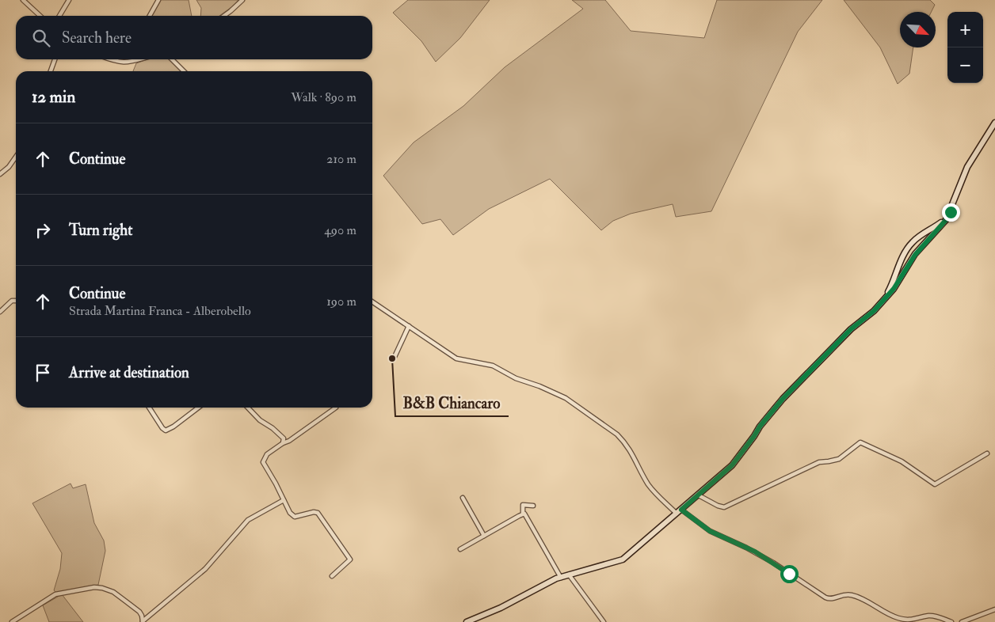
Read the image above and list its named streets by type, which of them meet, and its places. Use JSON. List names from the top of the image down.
{
  "places": ["B&B Chiancaro"],
  "north": "bottom right",
  "page": {
    "map_buttons": ["+", "−"],
    "search": "Search here",
    "heading": ["12 min", "Walk · 890 m"],
    "list": [
      ["Continue", "210 m"],
      ["Turn right", "490 m"],
      ["Continue", "Strada Martina Franca - Alberobello", "190 m"],
      "Arrive at destination"
    ]
  }
}
